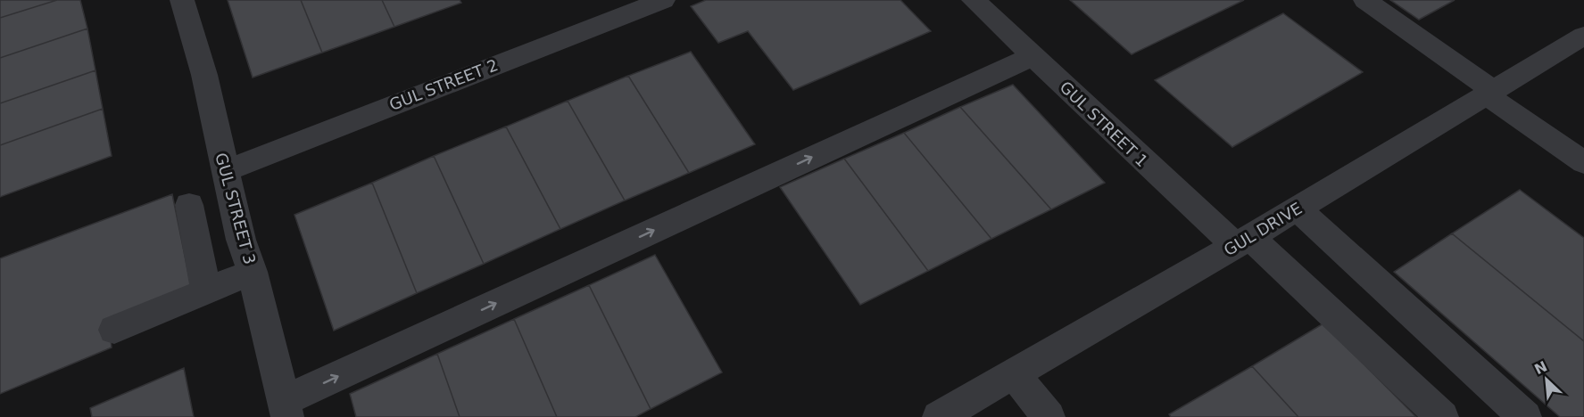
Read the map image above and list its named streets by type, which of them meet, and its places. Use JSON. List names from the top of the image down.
{
  "streets": {
    "street": [
      "GUL STREET 2",
      "GUL STREET 1",
      "GUL STREET 3",
      "GUL DRIVE"
    ]
  },
  "crossings": [
    ["GUL STREET 2", "GUL STREET 3"],
    ["GUL STREET 1", "GUL DRIVE"]
  ],
  "north": "top left"
}
